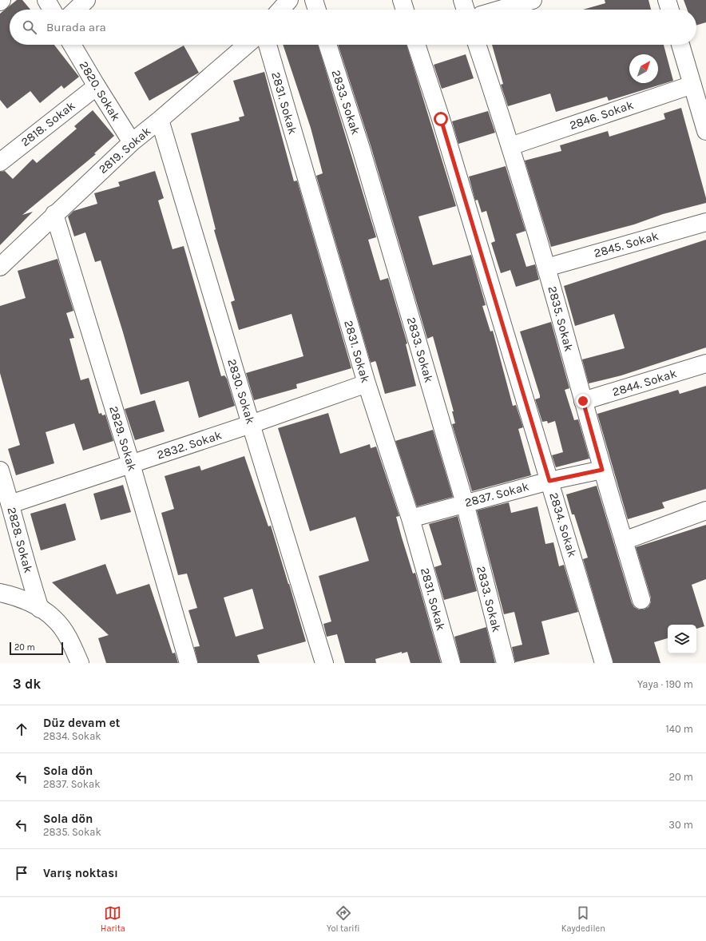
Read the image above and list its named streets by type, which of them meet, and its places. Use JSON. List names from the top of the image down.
{
  "streets": {
    "street": [
      "2820. Sokak",
      "2833. Sokak",
      "2831. Sokak",
      "2846. Sokak",
      "2818. Sokak",
      "2819. Sokak",
      "2845. Sokak",
      "2835. Sokak",
      "2844. Sokak",
      "2830. Sokak",
      "2829. Sokak",
      "2832. Sokak",
      "2837. Sokak",
      "2834. Sokak",
      "2828. Sokak"
    ]
  },
  "crossings": [
    ["2820. Sokak", "2818. Sokak"],
    ["2820. Sokak", "2819. Sokak"],
    ["2833. Sokak", "2837. Sokak"],
    ["2831. Sokak", "2832. Sokak"],
    ["2831. Sokak", "2837. Sokak"],
    ["2846. Sokak", "2835. Sokak"],
    ["2819. Sokak", "2830. Sokak"],
    ["2819. Sokak", "2829. Sokak"],
    ["2845. Sokak", "2835. Sokak"],
    ["2835. Sokak", "2844. Sokak"],
    ["2835. Sokak", "2837. Sokak"],
    ["2830. Sokak", "2832. Sokak"],
    ["2829. Sokak", "2832. Sokak"],
    ["2832. Sokak", "2828. Sokak"],
    ["2837. Sokak", "2834. Sokak"]
  ],
  "scale_bar": "20 m",
  "north": "top right",
  "page": {
    "search": "Burada ara",
    "scale": "20 m",
    "heading": ["3 dk", "Yaya · 190 m"],
    "list": [
      ["Düz devam et", "2834. Sokak", "140 m"],
      ["Sola dön", "2837. Sokak", "20 m"],
      ["Sola dön", "2835. Sokak", "30 m"],
      "Varış noktası"
    ],
    "nav": ["Harita", "Yol tarifi", "Kaydedilen"]
  }
}
